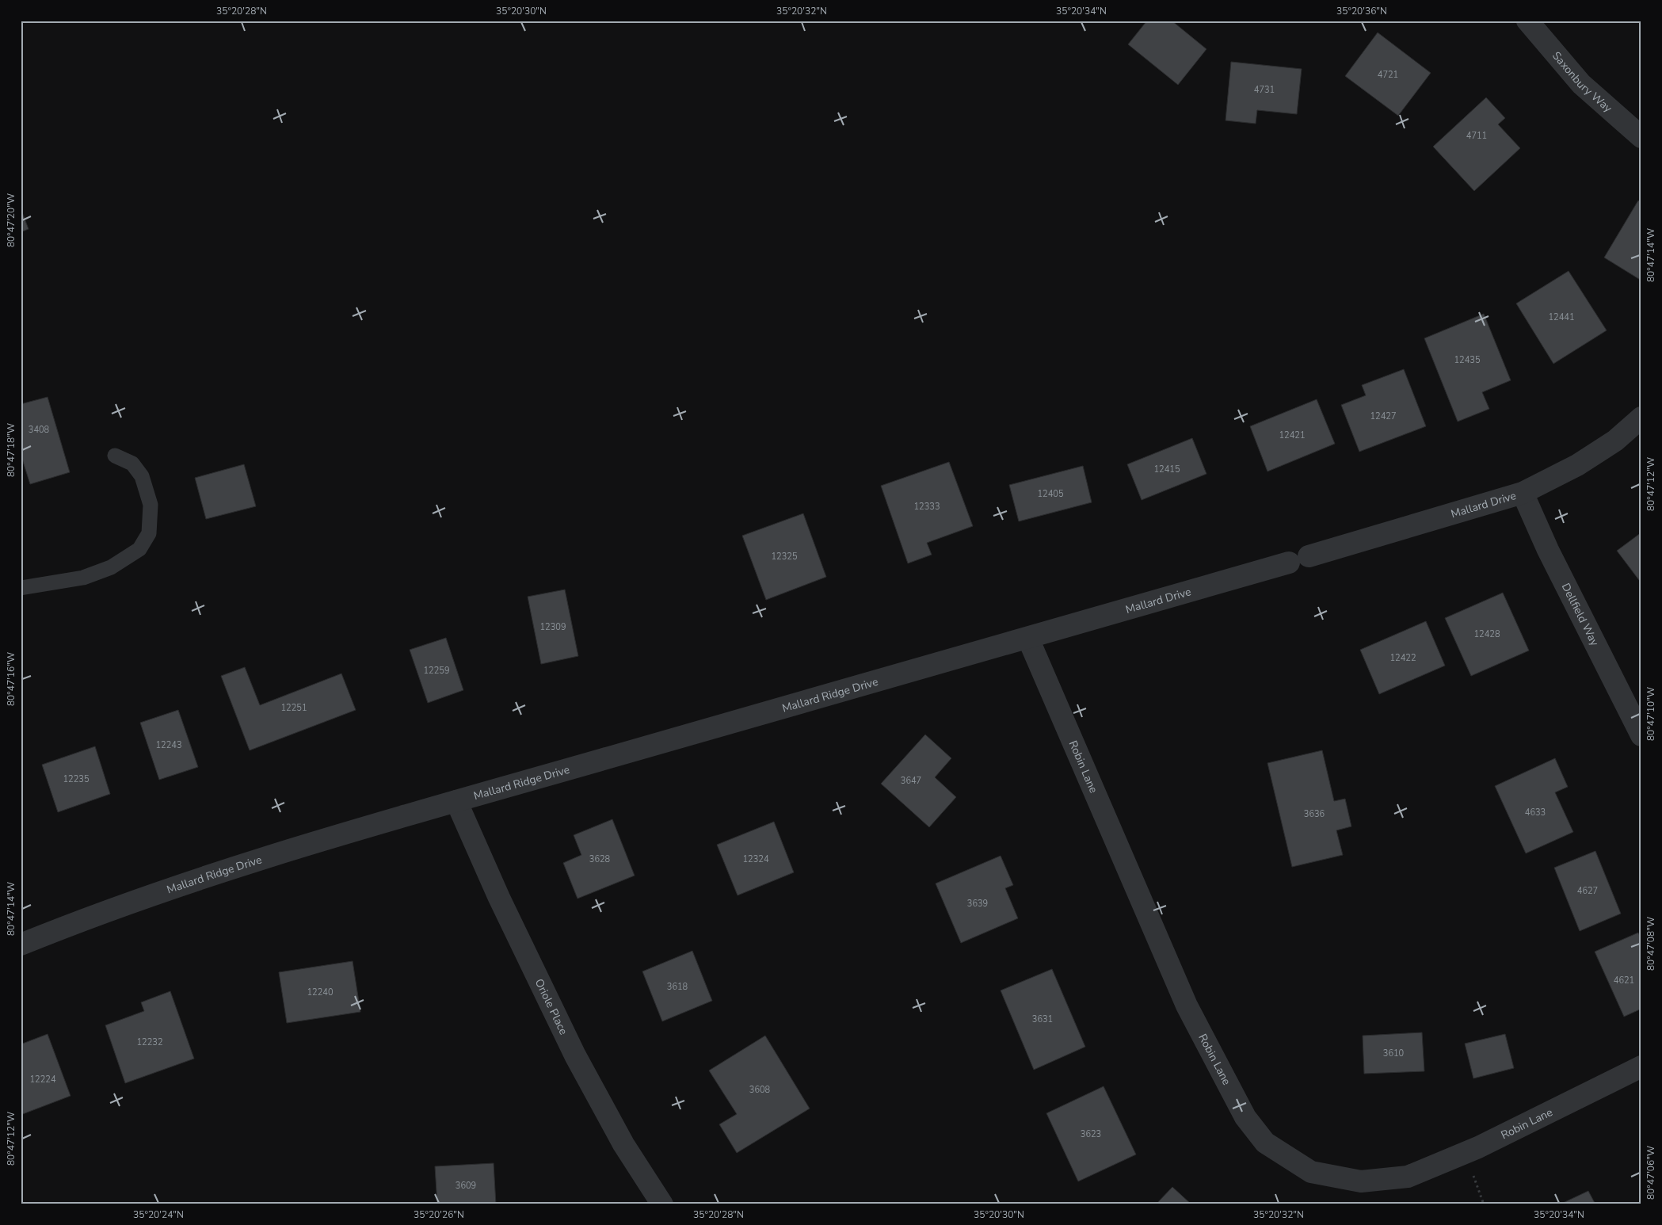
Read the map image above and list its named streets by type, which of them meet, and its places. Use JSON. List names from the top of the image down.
{
  "streets": {
    "street": [
      "Saxonbury Way",
      "Mallard Drive",
      "Dellfield Way",
      "Mallard Ridge Drive",
      "Robin Lane",
      "Oriole Place"
    ]
  },
  "crossings": [
    ["Mallard Drive", "Dellfield Way"],
    ["Mallard Drive", "Mallard Ridge Drive"],
    ["Mallard Drive", "Robin Lane"],
    ["Mallard Ridge Drive", "Robin Lane"],
    ["Mallard Ridge Drive", "Oriole Place"]
  ],
  "house_numbers": [
    "4721",
    "4731",
    "4711",
    "12441",
    "12435",
    "12427",
    "3408",
    "12421",
    "12415",
    "12405",
    "12333",
    "12325",
    "12309",
    "12428",
    "12422",
    "12259",
    "12251",
    "12243",
    "12235",
    "3647",
    "4633",
    "3636",
    "3628",
    "12324",
    "4627",
    "3639",
    "4621",
    "3618",
    "12240",
    "3631",
    "12232",
    "3610",
    "12224",
    "3608",
    "3623",
    "3609"
  ],
  "coordinates": [
    "35°20'28\"N",
    "35°20'30\"N",
    "35°20'32\"N",
    "35°20'34\"N",
    "35°20'36\"N",
    "80°47'20\"W",
    "80°47'14\"W",
    "80°47'18\"W",
    "80°47'12\"W",
    "80°47'16\"W",
    "80°47'10\"W",
    "80°47'08\"W",
    "80°47'06\"W",
    "35°20'24\"N",
    "35°20'26\"N"
  ]
}
